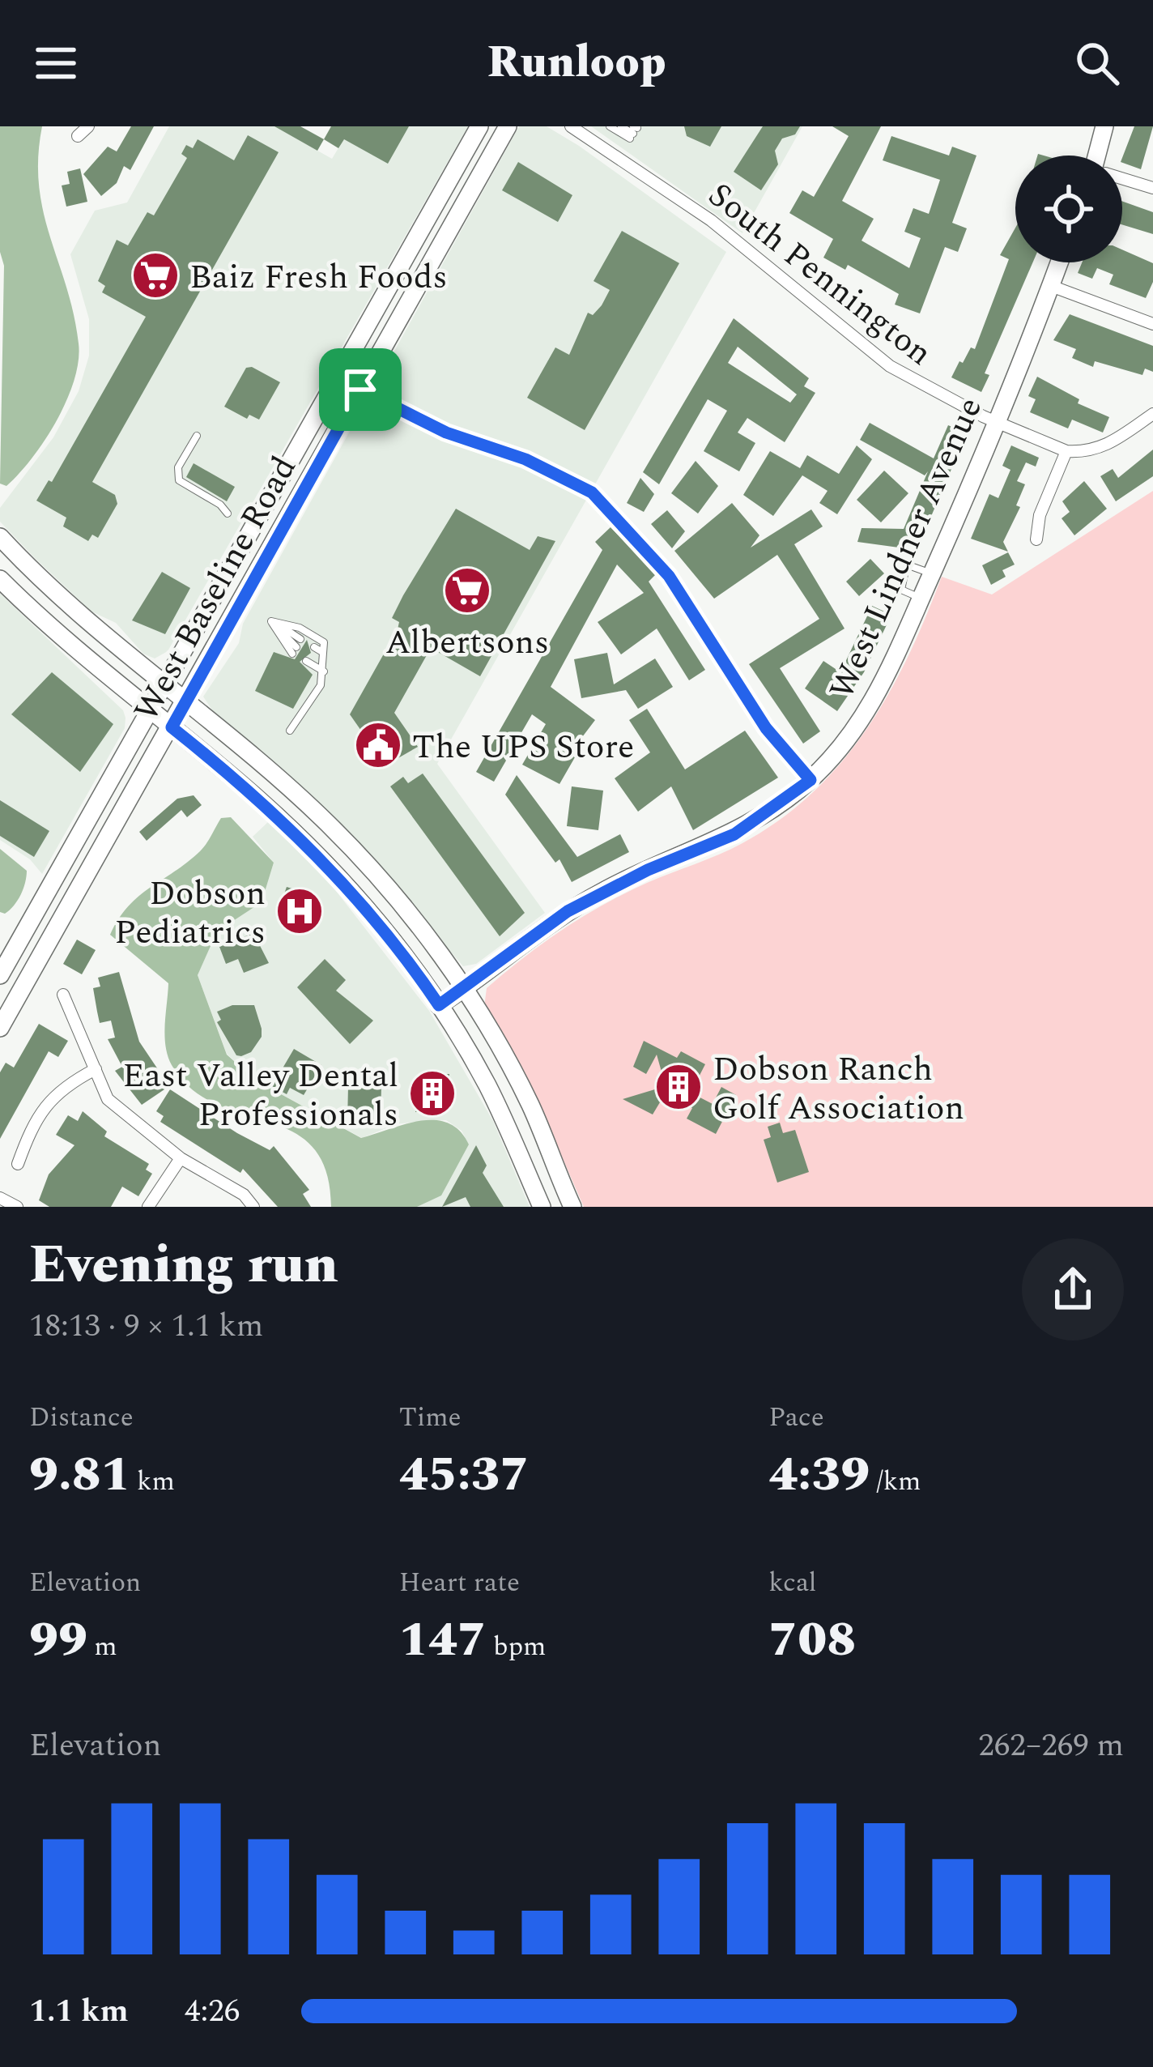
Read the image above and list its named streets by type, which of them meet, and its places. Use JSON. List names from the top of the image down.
{
  "streets": {
    "main road": ["West Lindner Avenue", "West Baseline Road"],
    "street": ["South Pennington"]
  },
  "crossings": [
    ["South Pennington", "West Lindner Avenue"]
  ],
  "places": {
    "supermarket": ["Baiz Fresh Foods", "Albertsons"],
    "public building": ["The UPS Store"],
    "hospital": ["Dobson Pediatrics"],
    "building": ["Dobson Ranch Golf Association", "East Valley Dental Professionals"]
  },
  "page": {
    "header": "Runloop",
    "heading": ["Evening run", "18:13 · 9 × 1.1 km"],
    "stats": [
      ["Distance", "9.81 km"],
      ["Time", "45:37"],
      ["Pace", "4:39 /km"],
      ["Elevation", "99 m"],
      ["Heart rate", "147 bpm"],
      ["kcal", "708"]
    ],
    "chart": ["Elevation", "262–269 m"],
    "list": [
      {
        "name": "1.1 km",
        "note": "4:26"
      }
    ]
  }
}
